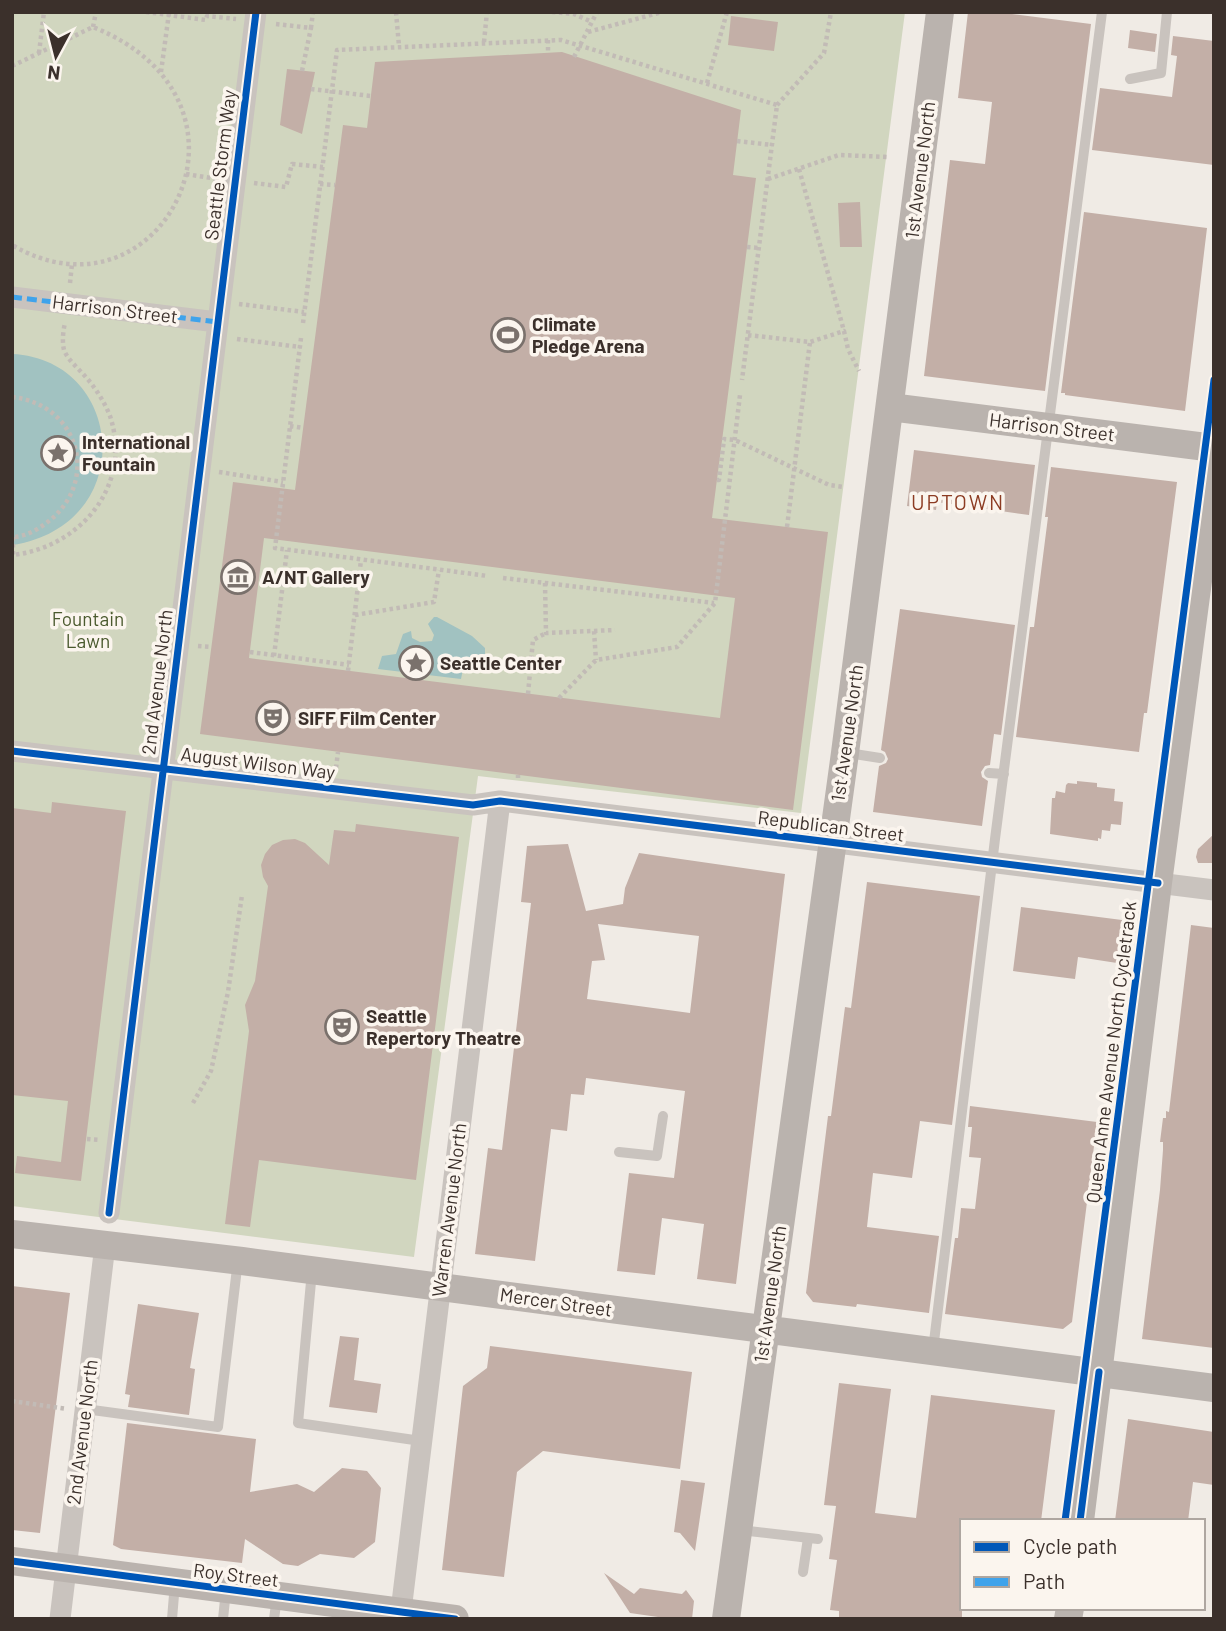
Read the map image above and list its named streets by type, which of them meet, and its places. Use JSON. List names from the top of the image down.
{
  "streets": {
    "main road": [
      "1st Avenue North",
      "Harrison Street",
      "Mercer Street",
      "Roy Street"
    ],
    "street": [
      "Seattle Storm Way",
      "2nd Avenue North",
      "August Wilson Way",
      "Republican Street",
      "Warren Avenue North"
    ],
    "cycle path": ["Queen Anne Avenue North Cycletrack"]
  },
  "crossings": [
    ["Seattle Storm Way", "Harrison Street"],
    ["Seattle Storm Way", "2nd Avenue North"],
    ["1st Avenue North", "Harrison Street"],
    ["1st Avenue North", "Republican Street"],
    ["1st Avenue North", "Mercer Street"],
    ["Harrison Street", "2nd Avenue North"],
    ["2nd Avenue North", "August Wilson Way"],
    ["2nd Avenue North", "Mercer Street"],
    ["2nd Avenue North", "Roy Street"],
    ["August Wilson Way", "Republican Street"],
    ["August Wilson Way", "Warren Avenue North"],
    ["Republican Street", "Warren Avenue North"],
    ["Warren Avenue North", "Mercer Street"],
    ["Warren Avenue North", "Roy Street"]
  ],
  "districts": ["UPTOWN"],
  "parks": ["Fountain Lawn"],
  "places": {
    "sports": ["Climate Pledge Arena"],
    "place": ["International Fountain", "Seattle Center"],
    "museum": ["A/NT Gallery"],
    "theatre": ["SIFF Film Center", "Seattle Repertory Theatre"]
  },
  "legend": ["Cycle path", "Path"],
  "north": "bottom"
}
